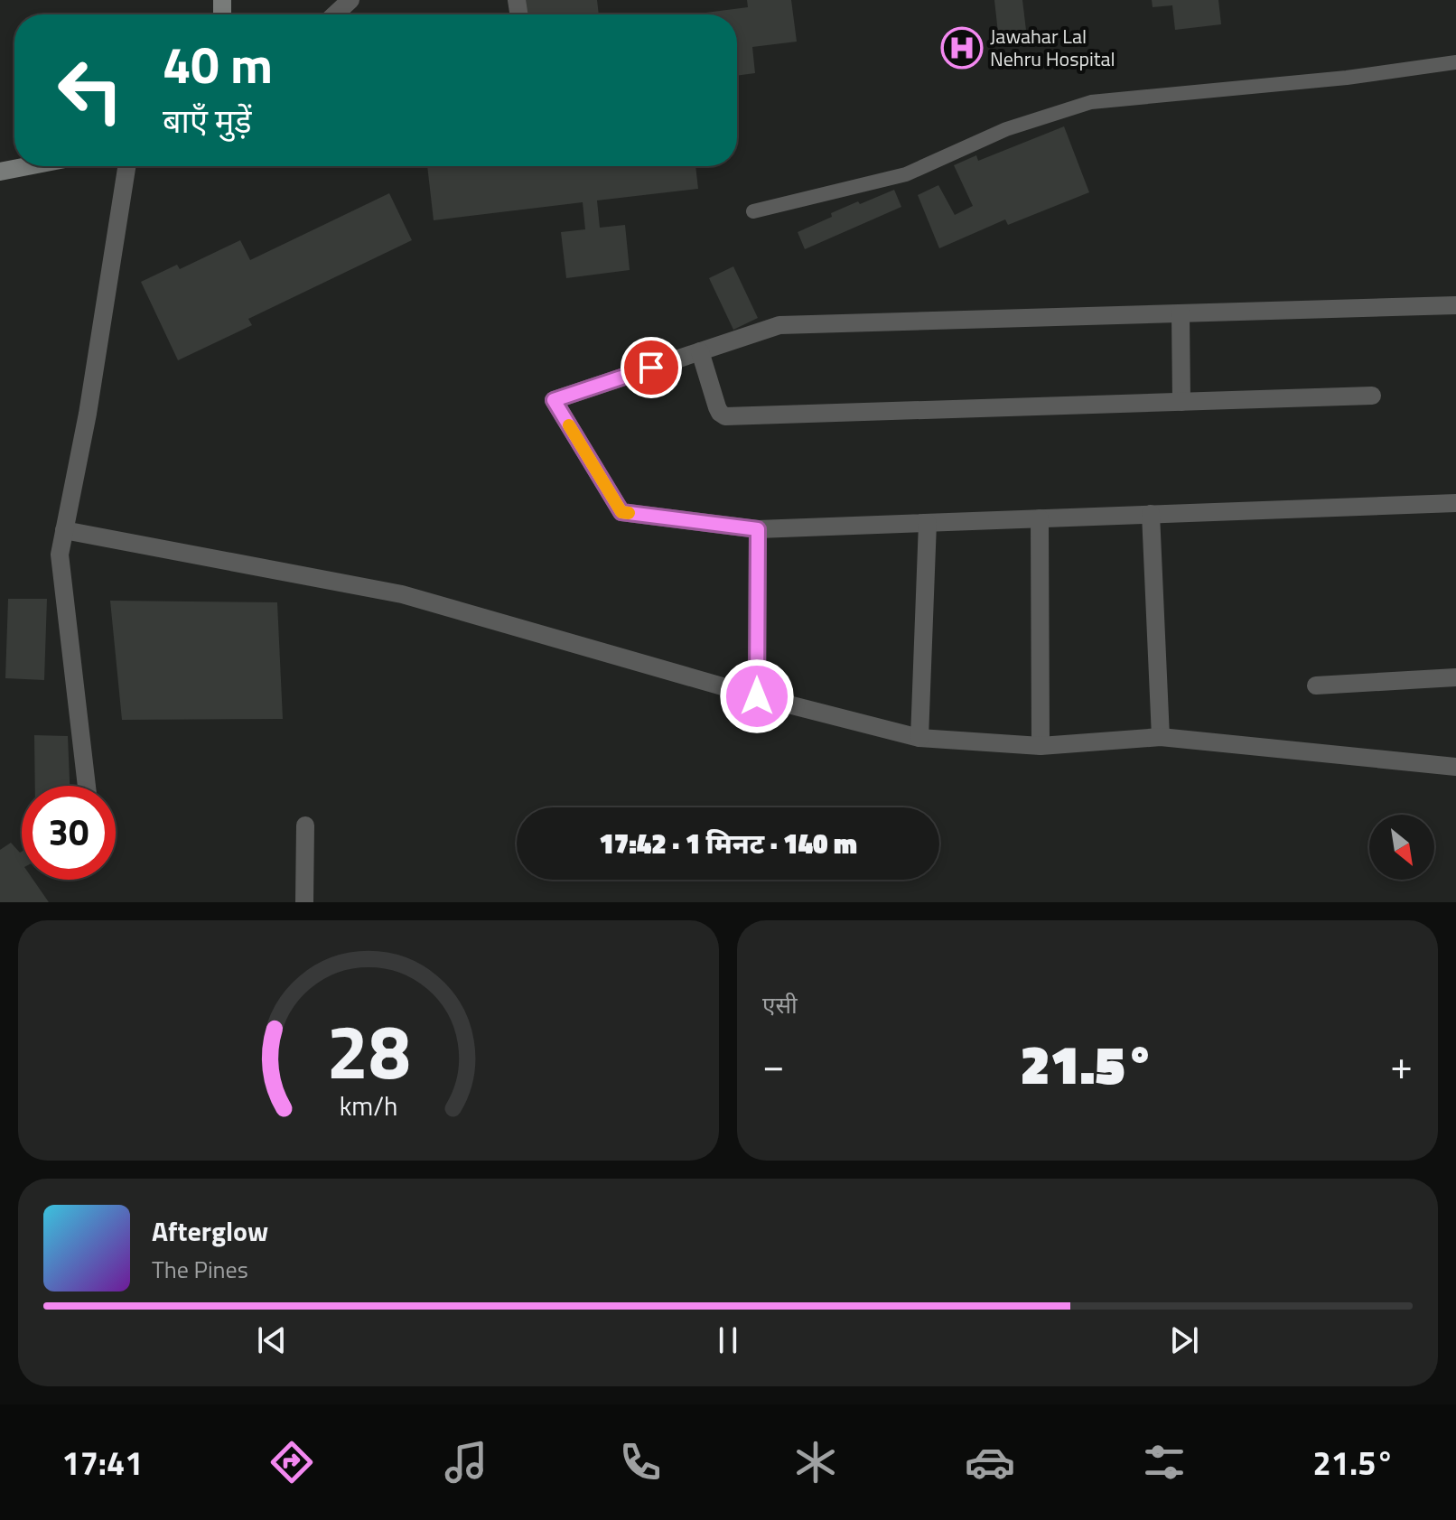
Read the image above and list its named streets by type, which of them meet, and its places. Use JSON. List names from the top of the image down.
{
  "places": {
    "hospital": ["Jawahar Lal Nehru Hospital"]
  },
  "north": "bottom right",
  "page": {
    "turn": ["40 m", "बाएँ मुड़ें"],
    "limit": "30",
    "trip": "17:42 · 1 मिनट · 140 m",
    "tile": "एसी",
    "heat": ["−", "21.5°", "+"],
    "song": ["Afterglow", "The Pines"],
    "tabs": ["17:41", "21.5°"],
    "gauge": ["28", "km/h"]
  }
}
